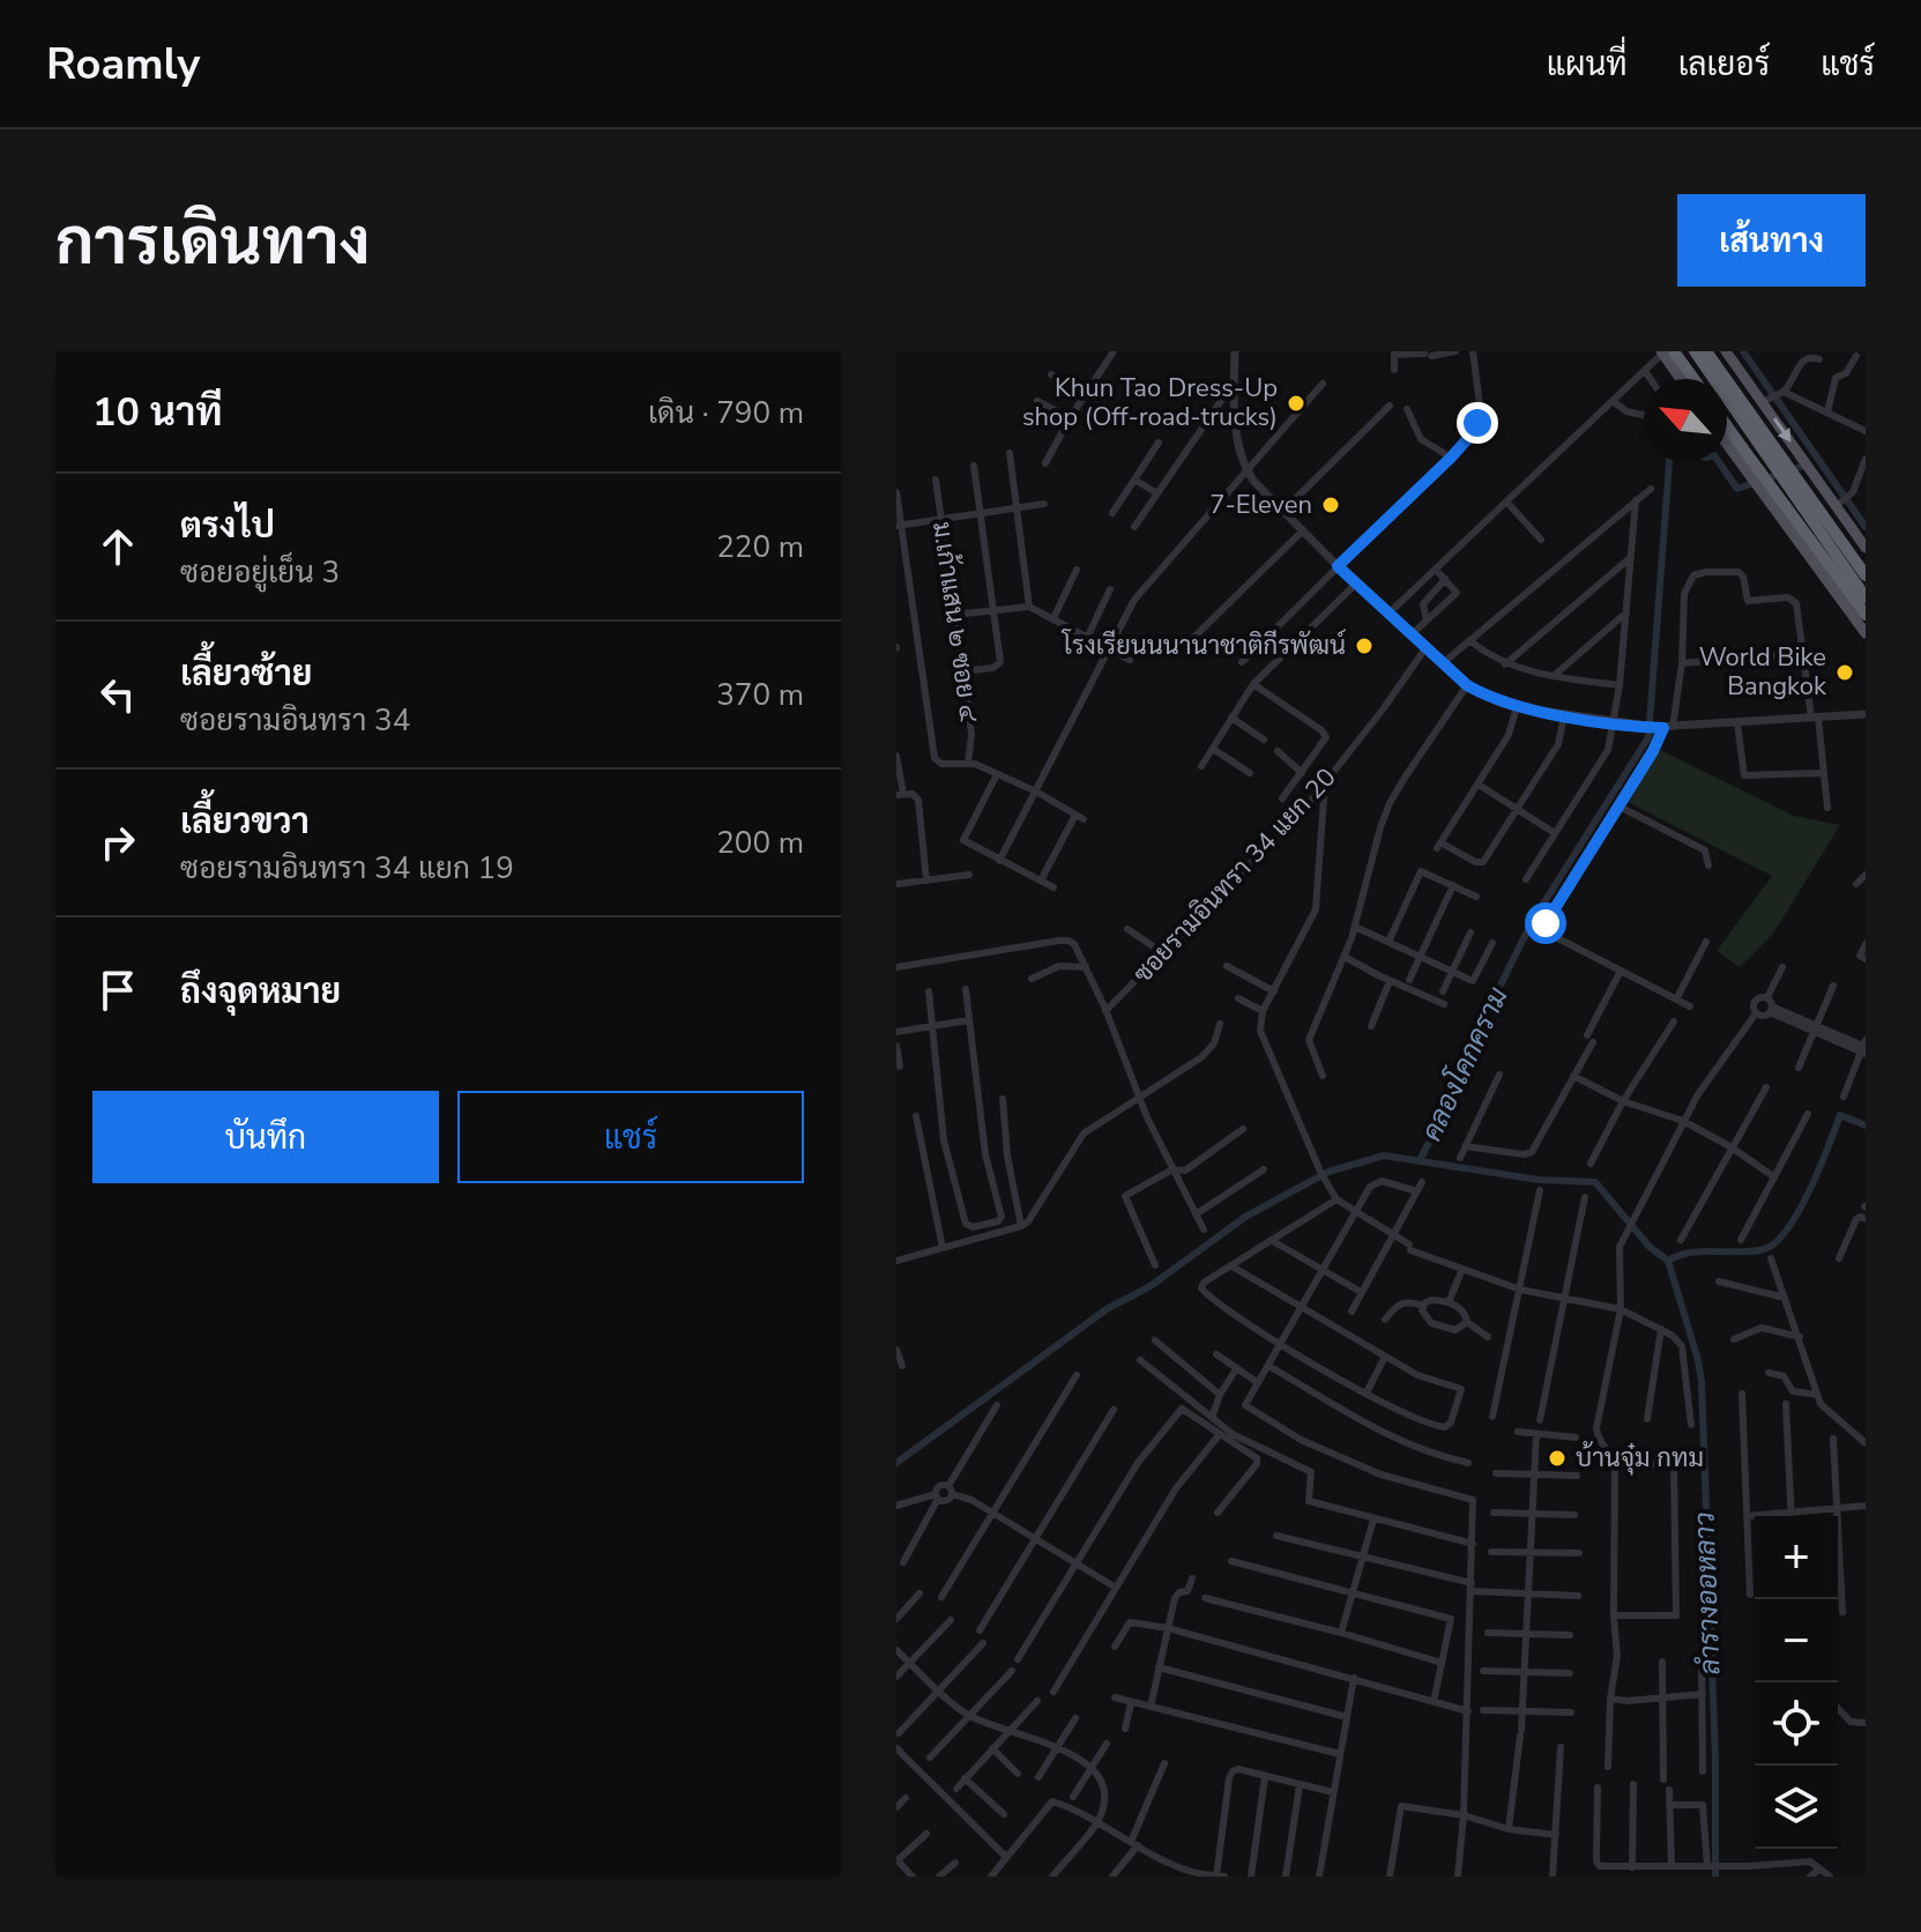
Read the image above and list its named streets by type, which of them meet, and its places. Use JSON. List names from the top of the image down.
{
  "streets": {
    "street": ["ม.เก้าแสน ๒ ซอย ๔", "ซอยรามอินทรา 34 แยก 20"]
  },
  "water": ["คลองโคกคราม", "ลำรางออหลาว"],
  "places": [
    "Khun Tao Dress-Up shop (Off-road-trucks)",
    "7-Eleven",
    "โรงเรียนนนานาชาติกีรพัฒน์",
    "World Bike Bangkok",
    "บ้านจุ๋ม กทม"
  ],
  "north": "top left",
  "page": {
    "header": "Roamly",
    "nav": ["แผนที่", "เลเยอร์", "แชร์"],
    "title": "การเดินทาง",
    "buttons": [
      "เส้นทาง",
      ["บันทึก", "แชร์"]
    ],
    "heading": ["10 นาที", "เดิน · 790 m"],
    "list": [
      ["ตรงไป", "ซอยอยู่เย็น 3", "220 m"],
      ["เลี้ยวซ้าย", "ซอยรามอินทรา 34", "370 m"],
      ["เลี้ยวขวา", "ซอยรามอินทรา 34 แยก 19", "200 m"],
      "ถึงจุดหมาย"
    ],
    "map_buttons": ["+", "−"]
  }
}
